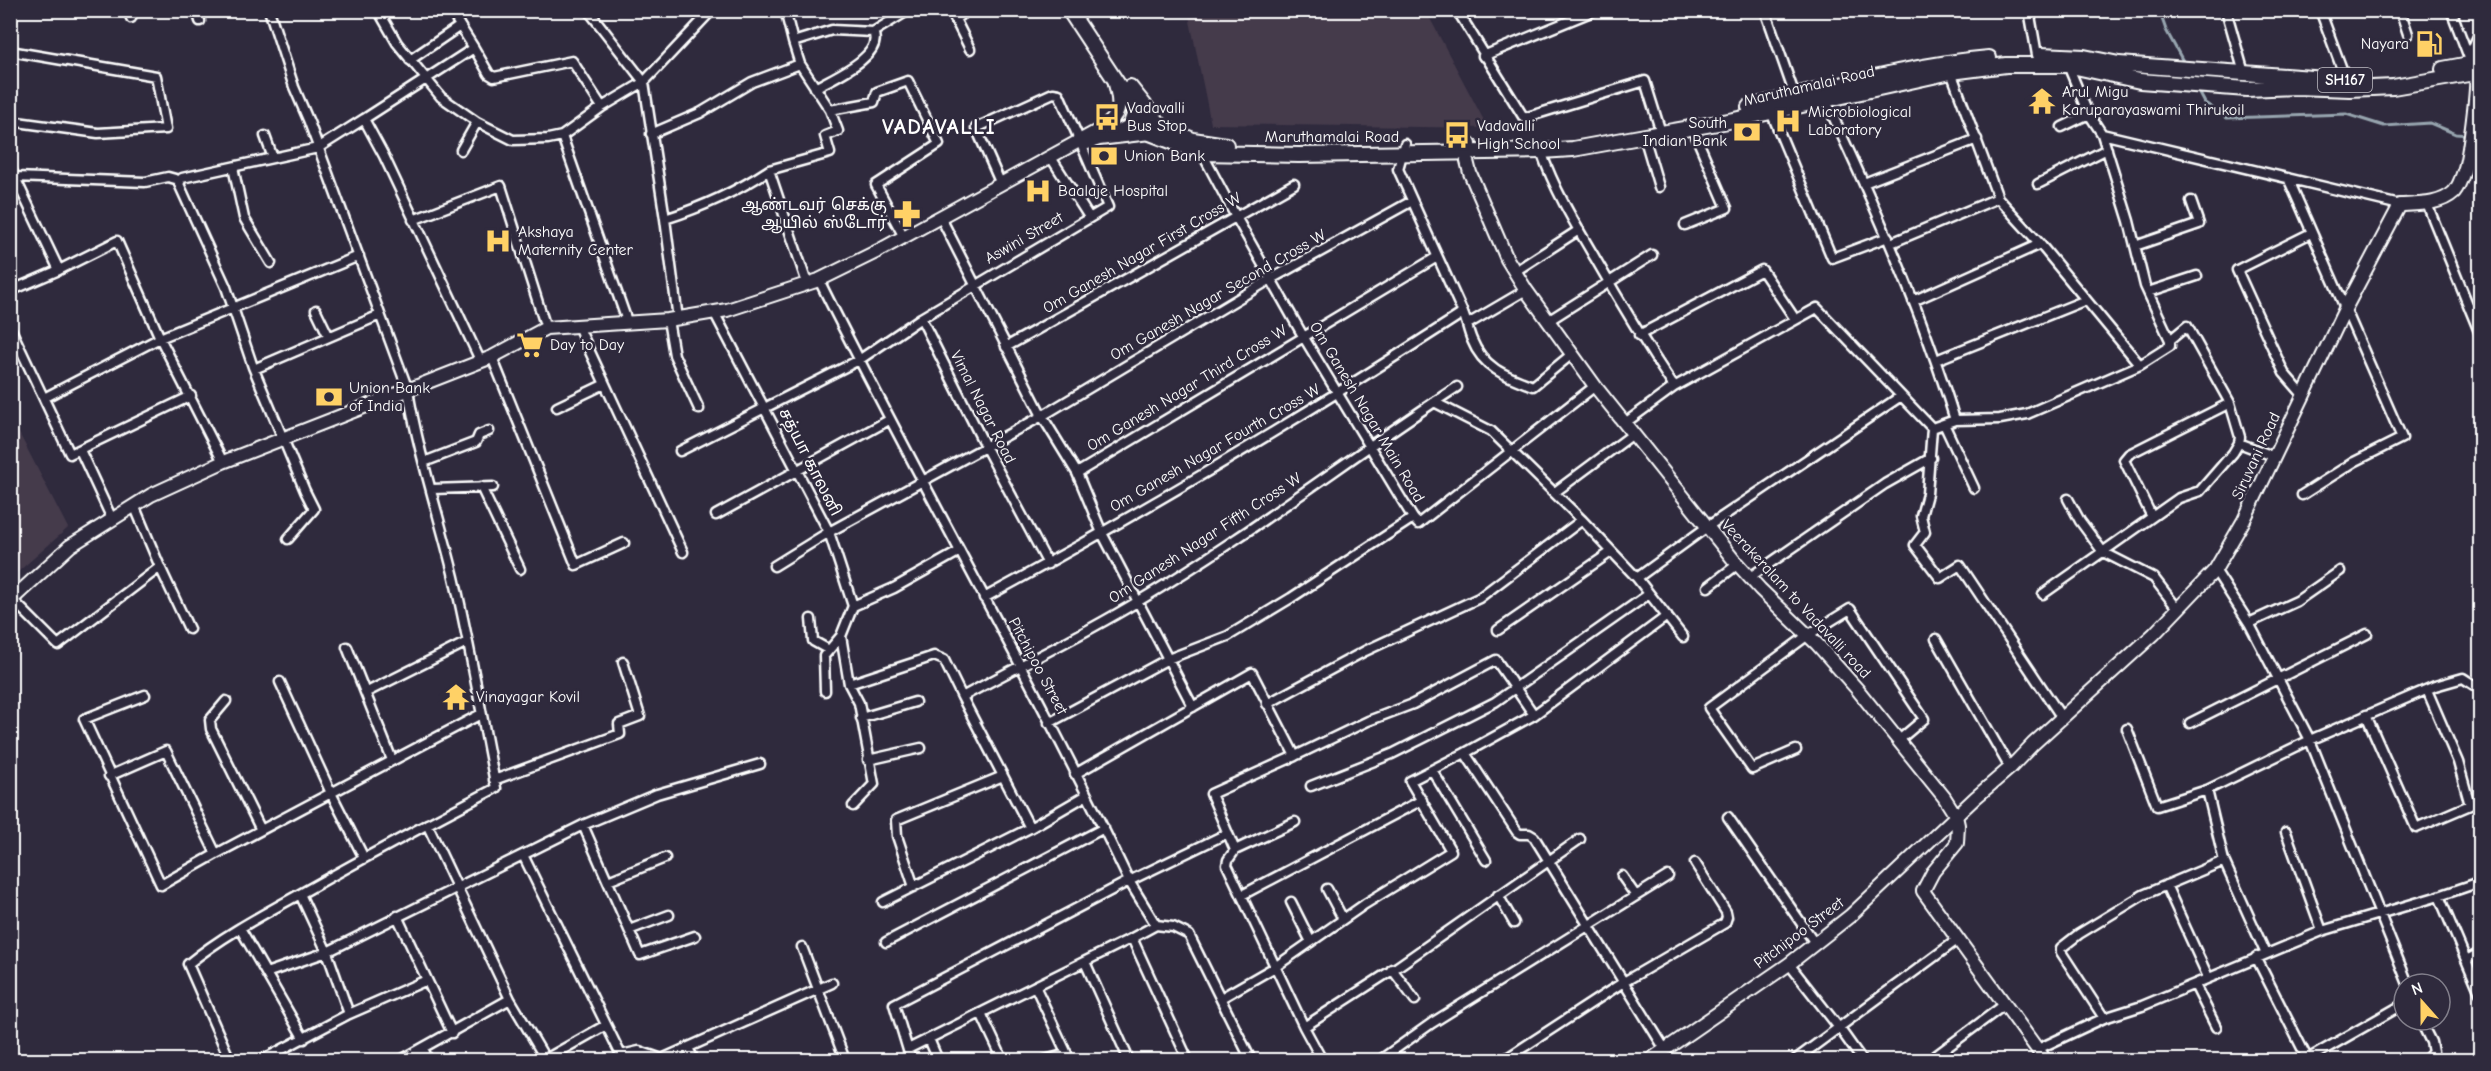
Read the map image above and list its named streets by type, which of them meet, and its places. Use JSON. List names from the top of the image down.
{
  "streets": {
    "main road": ["SH167", "Maruthamalai Road"],
    "street": [
      "Aswini Street",
      "Om Ganesh Nagar First Cross W",
      "Om Ganesh Nagar Second Cross W",
      "Om Ganesh Nagar Third Cross W",
      "Vimal Nagar Road",
      "Om Ganesh Nagar Main Road",
      "Om Ganesh Nagar Fourth Cross W",
      "Siruvani Road",
      "சத்யா காலனி",
      "Om Ganesh Nagar Fifth Cross W",
      "Veerakeralam to Vadavalli road",
      "Pitchipoo Street"
    ]
  },
  "crossings": [
    ["Maruthamalai Road", "Om Ganesh Nagar Main Road"],
    ["Maruthamalai Road", "Veerakeralam to Vadavalli road"],
    ["Om Ganesh Nagar First Cross W", "Om Ganesh Nagar Main Road"],
    ["Om Ganesh Nagar Second Cross W", "Vimal Nagar Road"],
    ["Om Ganesh Nagar Second Cross W", "Om Ganesh Nagar Main Road"],
    ["Om Ganesh Nagar Second Cross W", "சத்யா காலனி"],
    ["Om Ganesh Nagar Third Cross W", "Om Ganesh Nagar Main Road"],
    ["Vimal Nagar Road", "Om Ganesh Nagar Fourth Cross W"],
    ["Vimal Nagar Road", "சத்யா காலனி"],
    ["Om Ganesh Nagar Main Road", "Om Ganesh Nagar Fourth Cross W"],
    ["Om Ganesh Nagar Main Road", "Om Ganesh Nagar Fifth Cross W"],
    ["Om Ganesh Nagar Main Road", "Pitchipoo Street"],
    ["Om Ganesh Nagar Fourth Cross W", "Pitchipoo Street"],
    ["Siruvani Road", "Veerakeralam to Vadavalli road"],
    ["Siruvani Road", "Pitchipoo Street"],
    ["சத்யா காலனி", "Pitchipoo Street"],
    ["Om Ganesh Nagar Fifth Cross W", "Pitchipoo Street"],
    ["Veerakeralam to Vadavalli road", "Pitchipoo Street"]
  ],
  "districts": ["VADAVALLI"],
  "places": {
    "fuel station": ["Nayara"],
    "temple": ["Arul Migu Karuparayaswami Thirukoil", "Vinayagar Kovil"],
    "bus stop": ["Vadavalli Bus Stop", "Vadavalli High School"],
    "hospital": ["Microbiological Laboratory", "Baalaje Hospital", "Akshaya Maternity Center"],
    "bank": ["South Indian Bank", "Union Bank", "Union Bank of India"],
    "pharmacy": ["ஆண்டவர் செக்கு ஆயில் ஸ்டோர்"],
    "supermarket": ["Day to Day"]
  },
  "north": "top"
}
